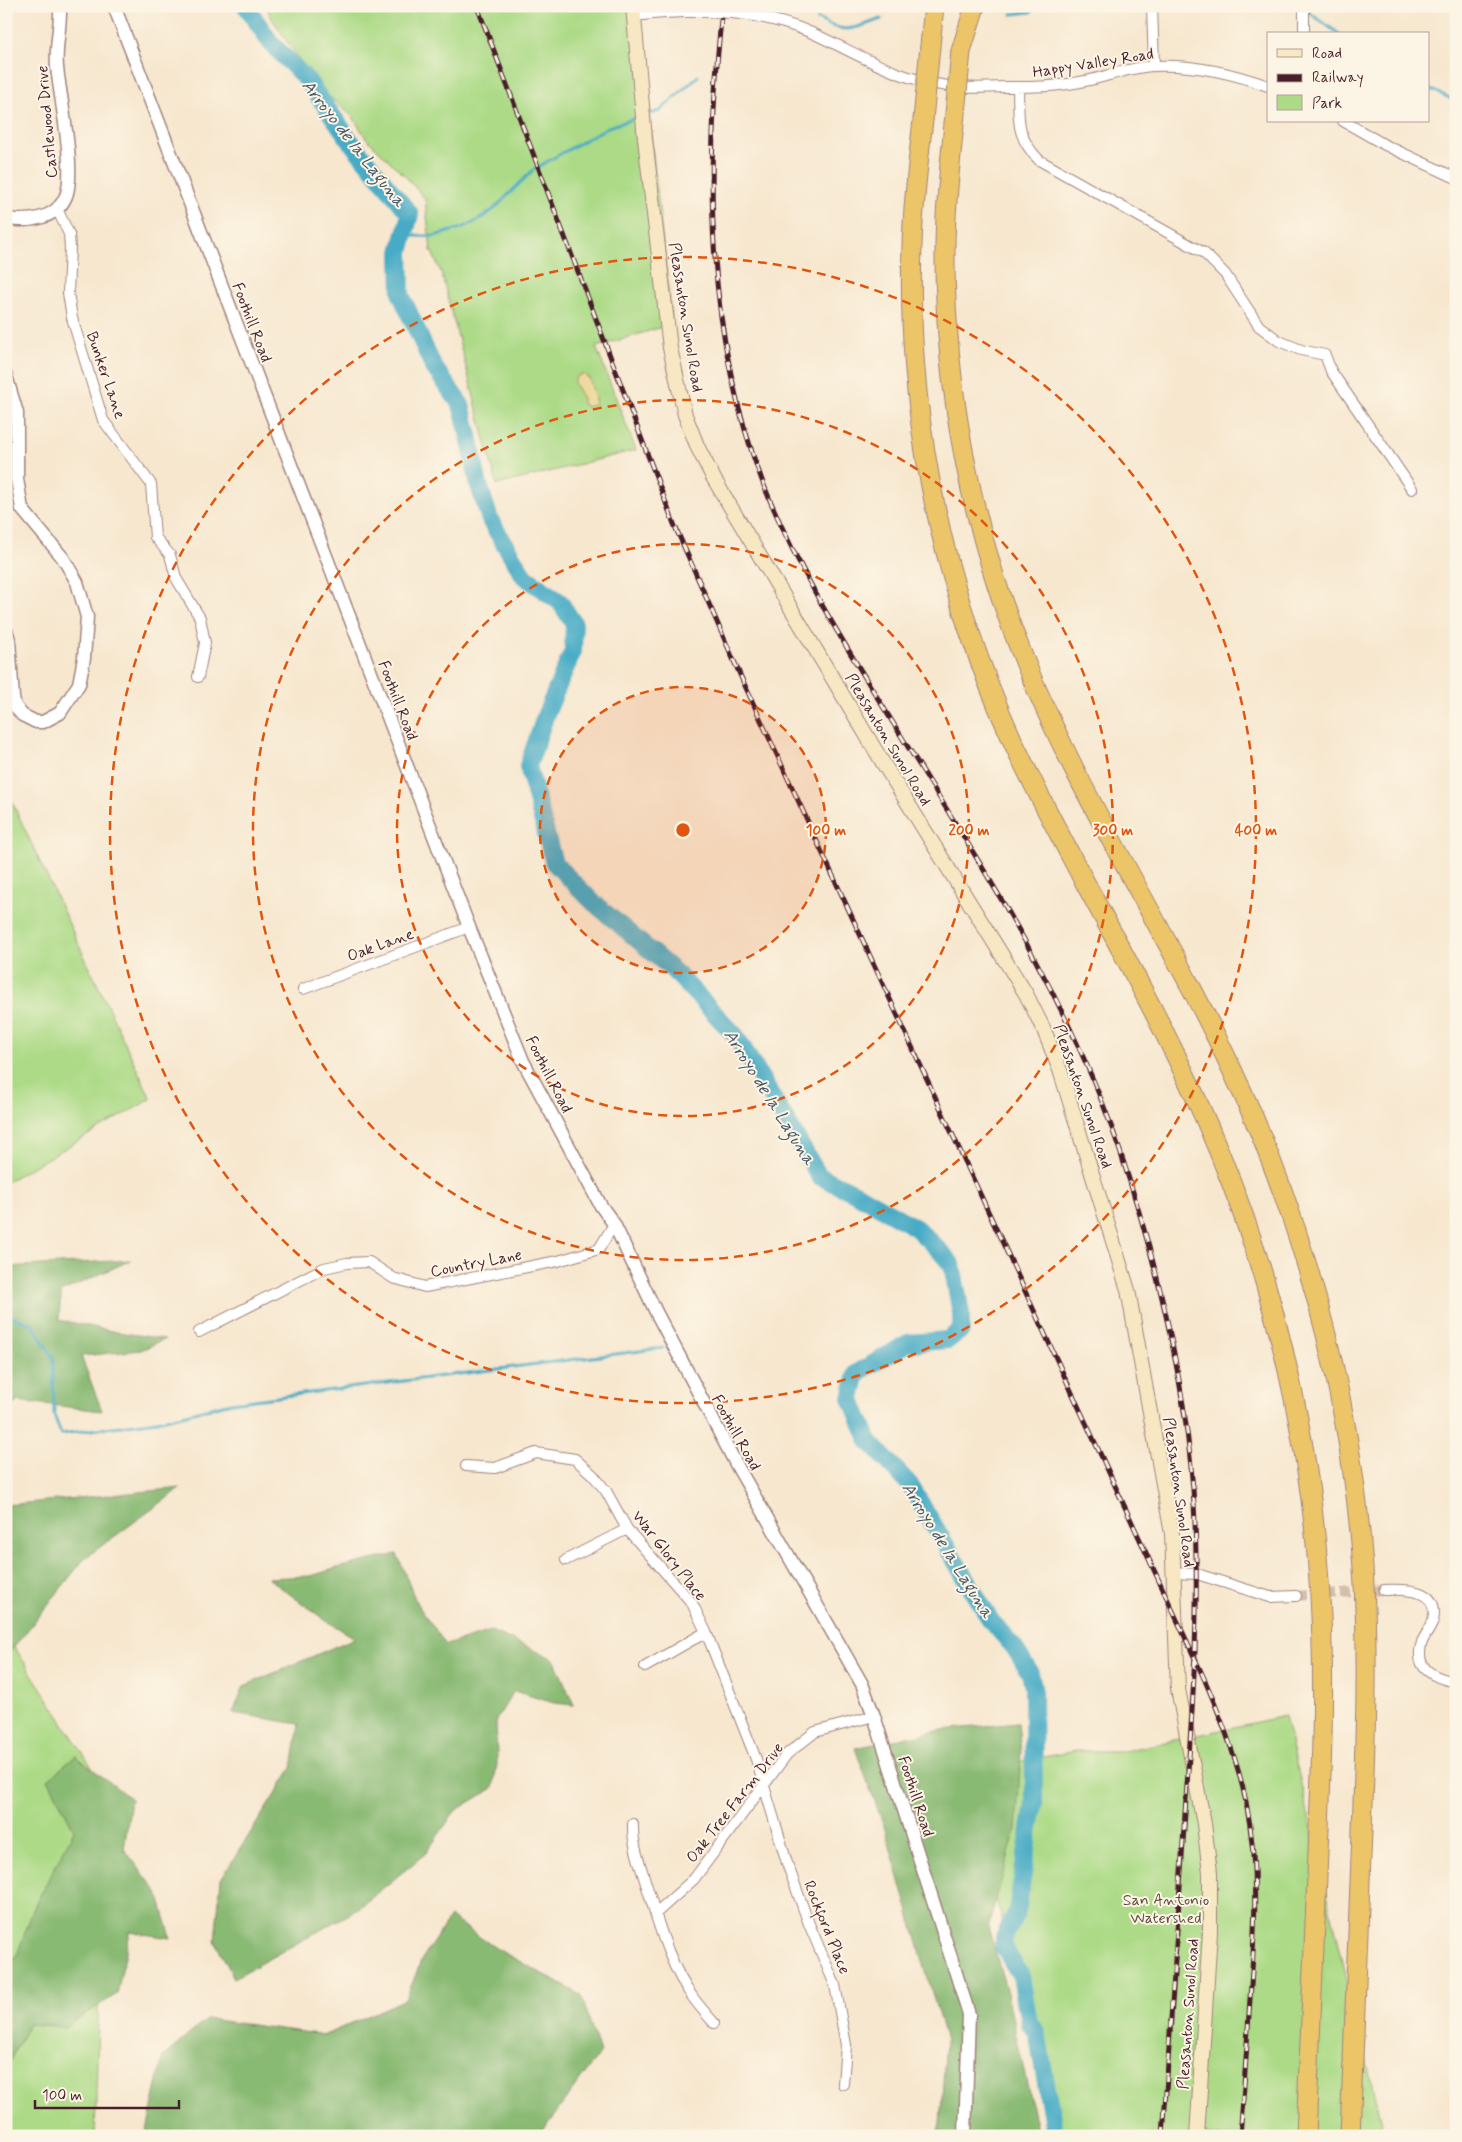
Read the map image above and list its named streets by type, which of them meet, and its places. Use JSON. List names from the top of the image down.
{
  "streets": {
    "main road": ["Pleasanton Sunol Road"],
    "street": [
      "Happy Valley Road",
      "Castlewood Drive",
      "Foothill Road",
      "Bunker Lane",
      "Oak Lane",
      "Country Lane",
      "War Glory Place",
      "Oak Tree Farm Drive",
      "Rockford Place"
    ]
  },
  "crossings": [
    ["Happy Valley Road", "Pleasanton Sunol Road"],
    ["Castlewood Drive", "Bunker Lane"],
    ["Foothill Road", "Oak Lane"],
    ["Foothill Road", "Country Lane"],
    ["Foothill Road", "Oak Tree Farm Drive"],
    ["War Glory Place", "Oak Tree Farm Drive"],
    ["War Glory Place", "Rockford Place"],
    ["Oak Tree Farm Drive", "Rockford Place"]
  ],
  "water": ["Arroyo de la Laguna"],
  "parks": ["San Antonio Watershed"],
  "legend": ["Road", "Railway", "Park"],
  "scale_bar": "100 m",
  "rings": [
    "100 m",
    "200 m",
    "300 m",
    "400 m"
  ]
}
